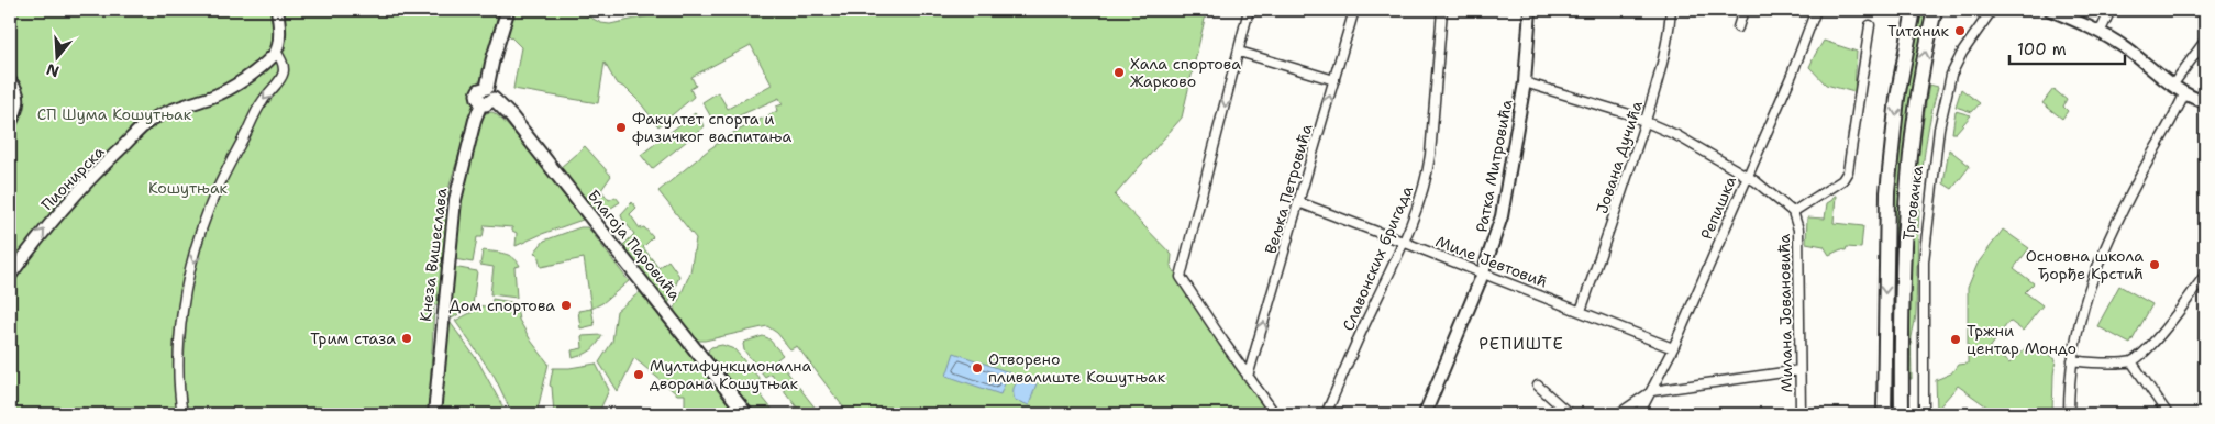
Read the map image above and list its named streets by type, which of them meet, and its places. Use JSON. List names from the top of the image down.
{
  "streets": {
    "main road": ["Трговачка", "Благоја Паровића"],
    "street": [
      "Јована Дучића",
      "Ратка Митровића",
      "Пионирска",
      "Вељка Петровића",
      "Репишка",
      "Кнеза Вишеслава",
      "Славонских бригада",
      "Миле Јевтовић",
      "Милана Јовановића"
    ]
  },
  "crossings": [
    ["Јована Дучића", "Миле Јевтовић"],
    ["Јована Дучића", "Милана Јовановића"],
    ["Ратка Митровића", "Миле Јевтовић"],
    ["Ратка Митровића", "Милана Јовановића"],
    ["Вељка Петровића", "Миле Јевтовић"],
    ["Репишка", "Миле Јевтовић"],
    ["Репишка", "Милана Јовановића"],
    ["Благоја Паровића", "Кнеза Вишеслава"],
    ["Славонских бригада", "Миле Јевтовић"]
  ],
  "one_way": ["Пионирска", "Вељка Петровића"],
  "districts": ["РЕПИШТЕ"],
  "parks": ["СП Шума Кошутњак", "Кошутњак"],
  "places": [
    "Титаник",
    "Хала спортова Жарково",
    "Факултет спорта и физичког васпитања",
    "Основна школа Ђорђе Крстић",
    "Дом спортова",
    "Трим стаза",
    "Тржни центар Мондо",
    "Отворено пливалиште Кошутњак",
    "Мултифункционална дворана Кошутњак"
  ],
  "scale_bar": "100 m",
  "north": "bottom"
}
